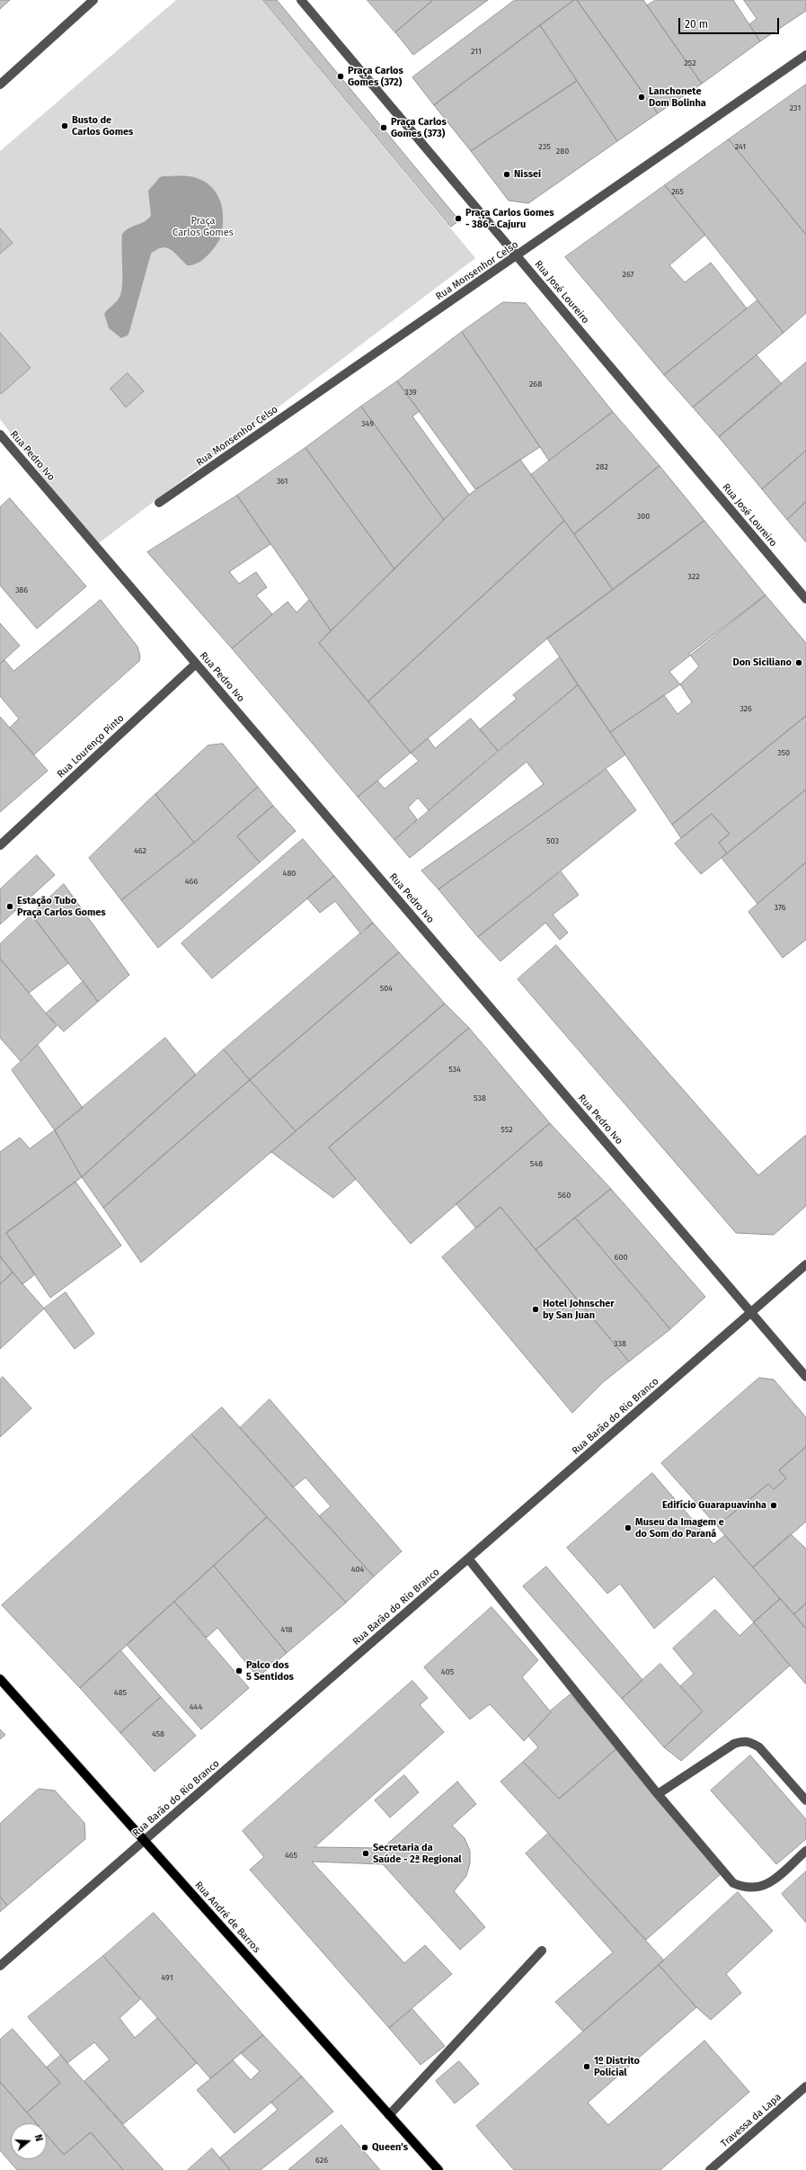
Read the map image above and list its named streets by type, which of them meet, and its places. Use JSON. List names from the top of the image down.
{
  "streets": {
    "main road": ["Rua André de Barros"],
    "street": [
      "Rua Monsenhor Celso",
      "Rua José Loureiro",
      "Rua Pedro Ivo",
      "Rua Lourenço Pinto",
      "Rua Barão do Rio Branco",
      "Travessa da Lapa"
    ]
  },
  "crossings": [
    ["Rua Monsenhor Celso", "Rua José Loureiro"],
    ["Rua Pedro Ivo", "Rua Lourenço Pinto"],
    ["Rua Pedro Ivo", "Rua Barão do Rio Branco"],
    ["Rua Barão do Rio Branco", "Rua André de Barros"]
  ],
  "parks": ["Praça Carlos Gomes"],
  "places": [
    "Praça Carlos Gomes (372)",
    "Lanchonete Dom Bolinha",
    "Busto de Carlos Gomes",
    "Praça Carlos Gomes (373)",
    "Nissei",
    "Praça Carlos Gomes - 386 - Cajuru",
    "Don Siciliano",
    "Estação Tubo Praça Carlos Gomes",
    "Hotel Johnscher by San Juan",
    "Edifício Guarapuavinha",
    "Museu da Imagem e do Som do Paraná",
    "Palco dos 5 Sentidos",
    "Secretaria da Saúde - 2ª Regional",
    "1º Distrito Policial",
    "Queen's"
  ],
  "house_numbers": [
    "211",
    "252",
    "231",
    "235",
    "241",
    "280",
    "265",
    "267",
    "268",
    "339",
    "349",
    "282",
    "361",
    "300",
    "322",
    "386",
    "326",
    "350",
    "503",
    "462",
    "480",
    "466",
    "376",
    "504",
    "534",
    "538",
    "552",
    "548",
    "560",
    "600",
    "338",
    "404",
    "418",
    "405",
    "485",
    "444",
    "458",
    "465",
    "491",
    "626"
  ],
  "scale_bar": "20 m",
  "north": "right"
}
